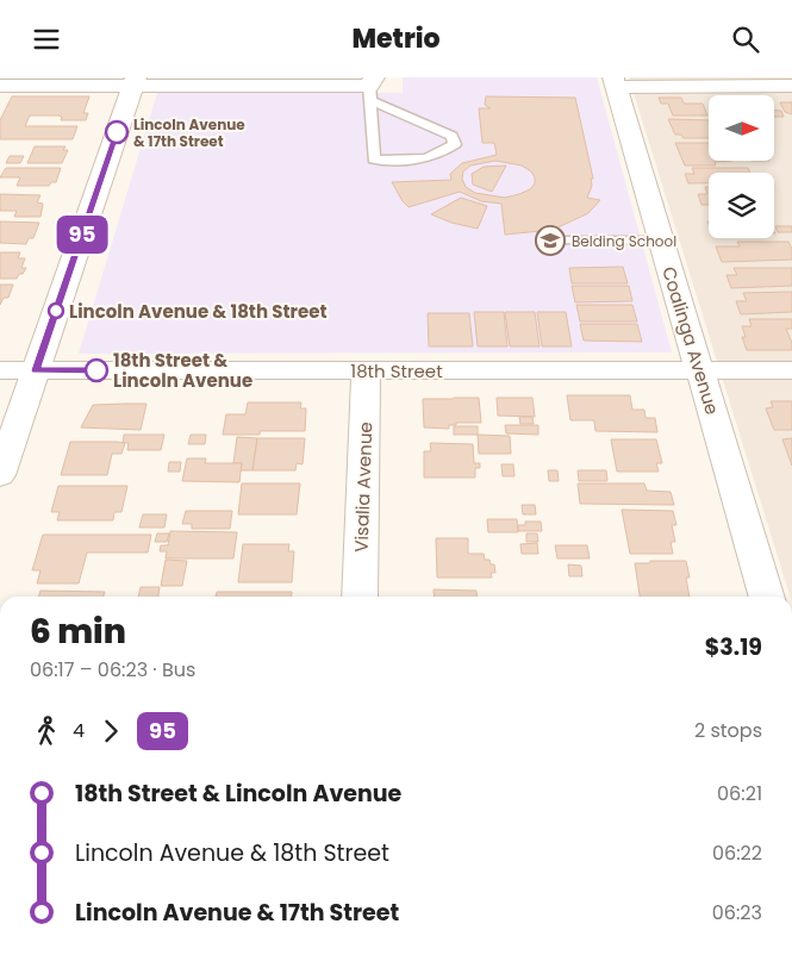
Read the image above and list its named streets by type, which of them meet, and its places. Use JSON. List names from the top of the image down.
{
  "streets": {
    "street": ["Coalinga Avenue", "18th Street", "Visalia Avenue"]
  },
  "crossings": [
    ["Coalinga Avenue", "18th Street"],
    ["18th Street", "Visalia Avenue"]
  ],
  "places": {
    "other": ["Lincoln Avenue & 17th Street", "Lincoln Avenue & 18th Street", "18th Street & Lincoln Avenue"],
    "school or university": ["Belding School"]
  },
  "lines": ["bus line 95"],
  "north": "right",
  "page": {
    "header": "Metrio",
    "on_map": "95",
    "heading": ["6 min", "06:17 – 06:23 · Bus", "$3.19"],
    "legs": ["4", "95", "2 stops"],
    "list": [
      {
        "name": "18th Street & Lincoln Avenue",
        "value": "06:21"
      },
      {
        "name": "Lincoln Avenue & 18th Street",
        "value": "06:22"
      },
      {
        "name": "Lincoln Avenue & 17th Street",
        "value": "06:23"
      }
    ]
  }
}
